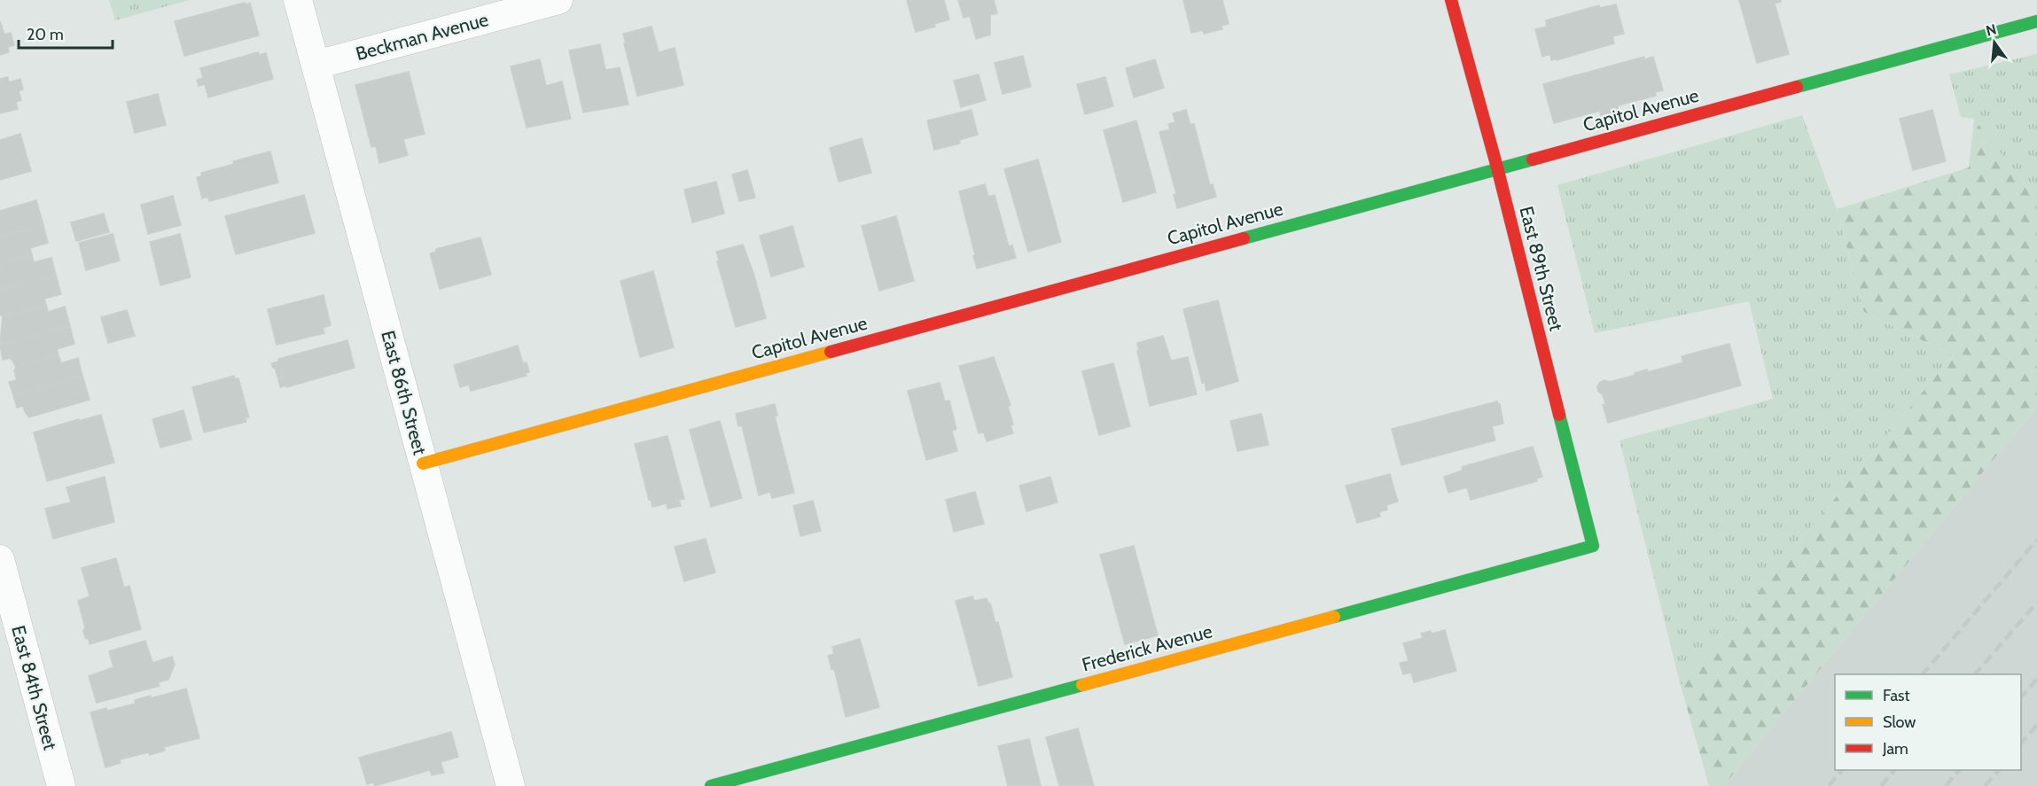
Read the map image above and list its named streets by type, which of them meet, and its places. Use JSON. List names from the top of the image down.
{
  "streets": {
    "street": [
      "Beckman Avenue",
      "Capitol Avenue",
      "East 89th Street",
      "East 86th Street",
      "Frederick Avenue",
      "East 84th Street"
    ]
  },
  "crossings": [
    ["Beckman Avenue", "East 86th Street"],
    ["Capitol Avenue", "East 89th Street"],
    ["Capitol Avenue", "East 86th Street"],
    ["East 89th Street", "Frederick Avenue"]
  ],
  "legend": ["Fast", "Slow", "Jam"],
  "scale_bar": "20 m",
  "north": "top"
}
